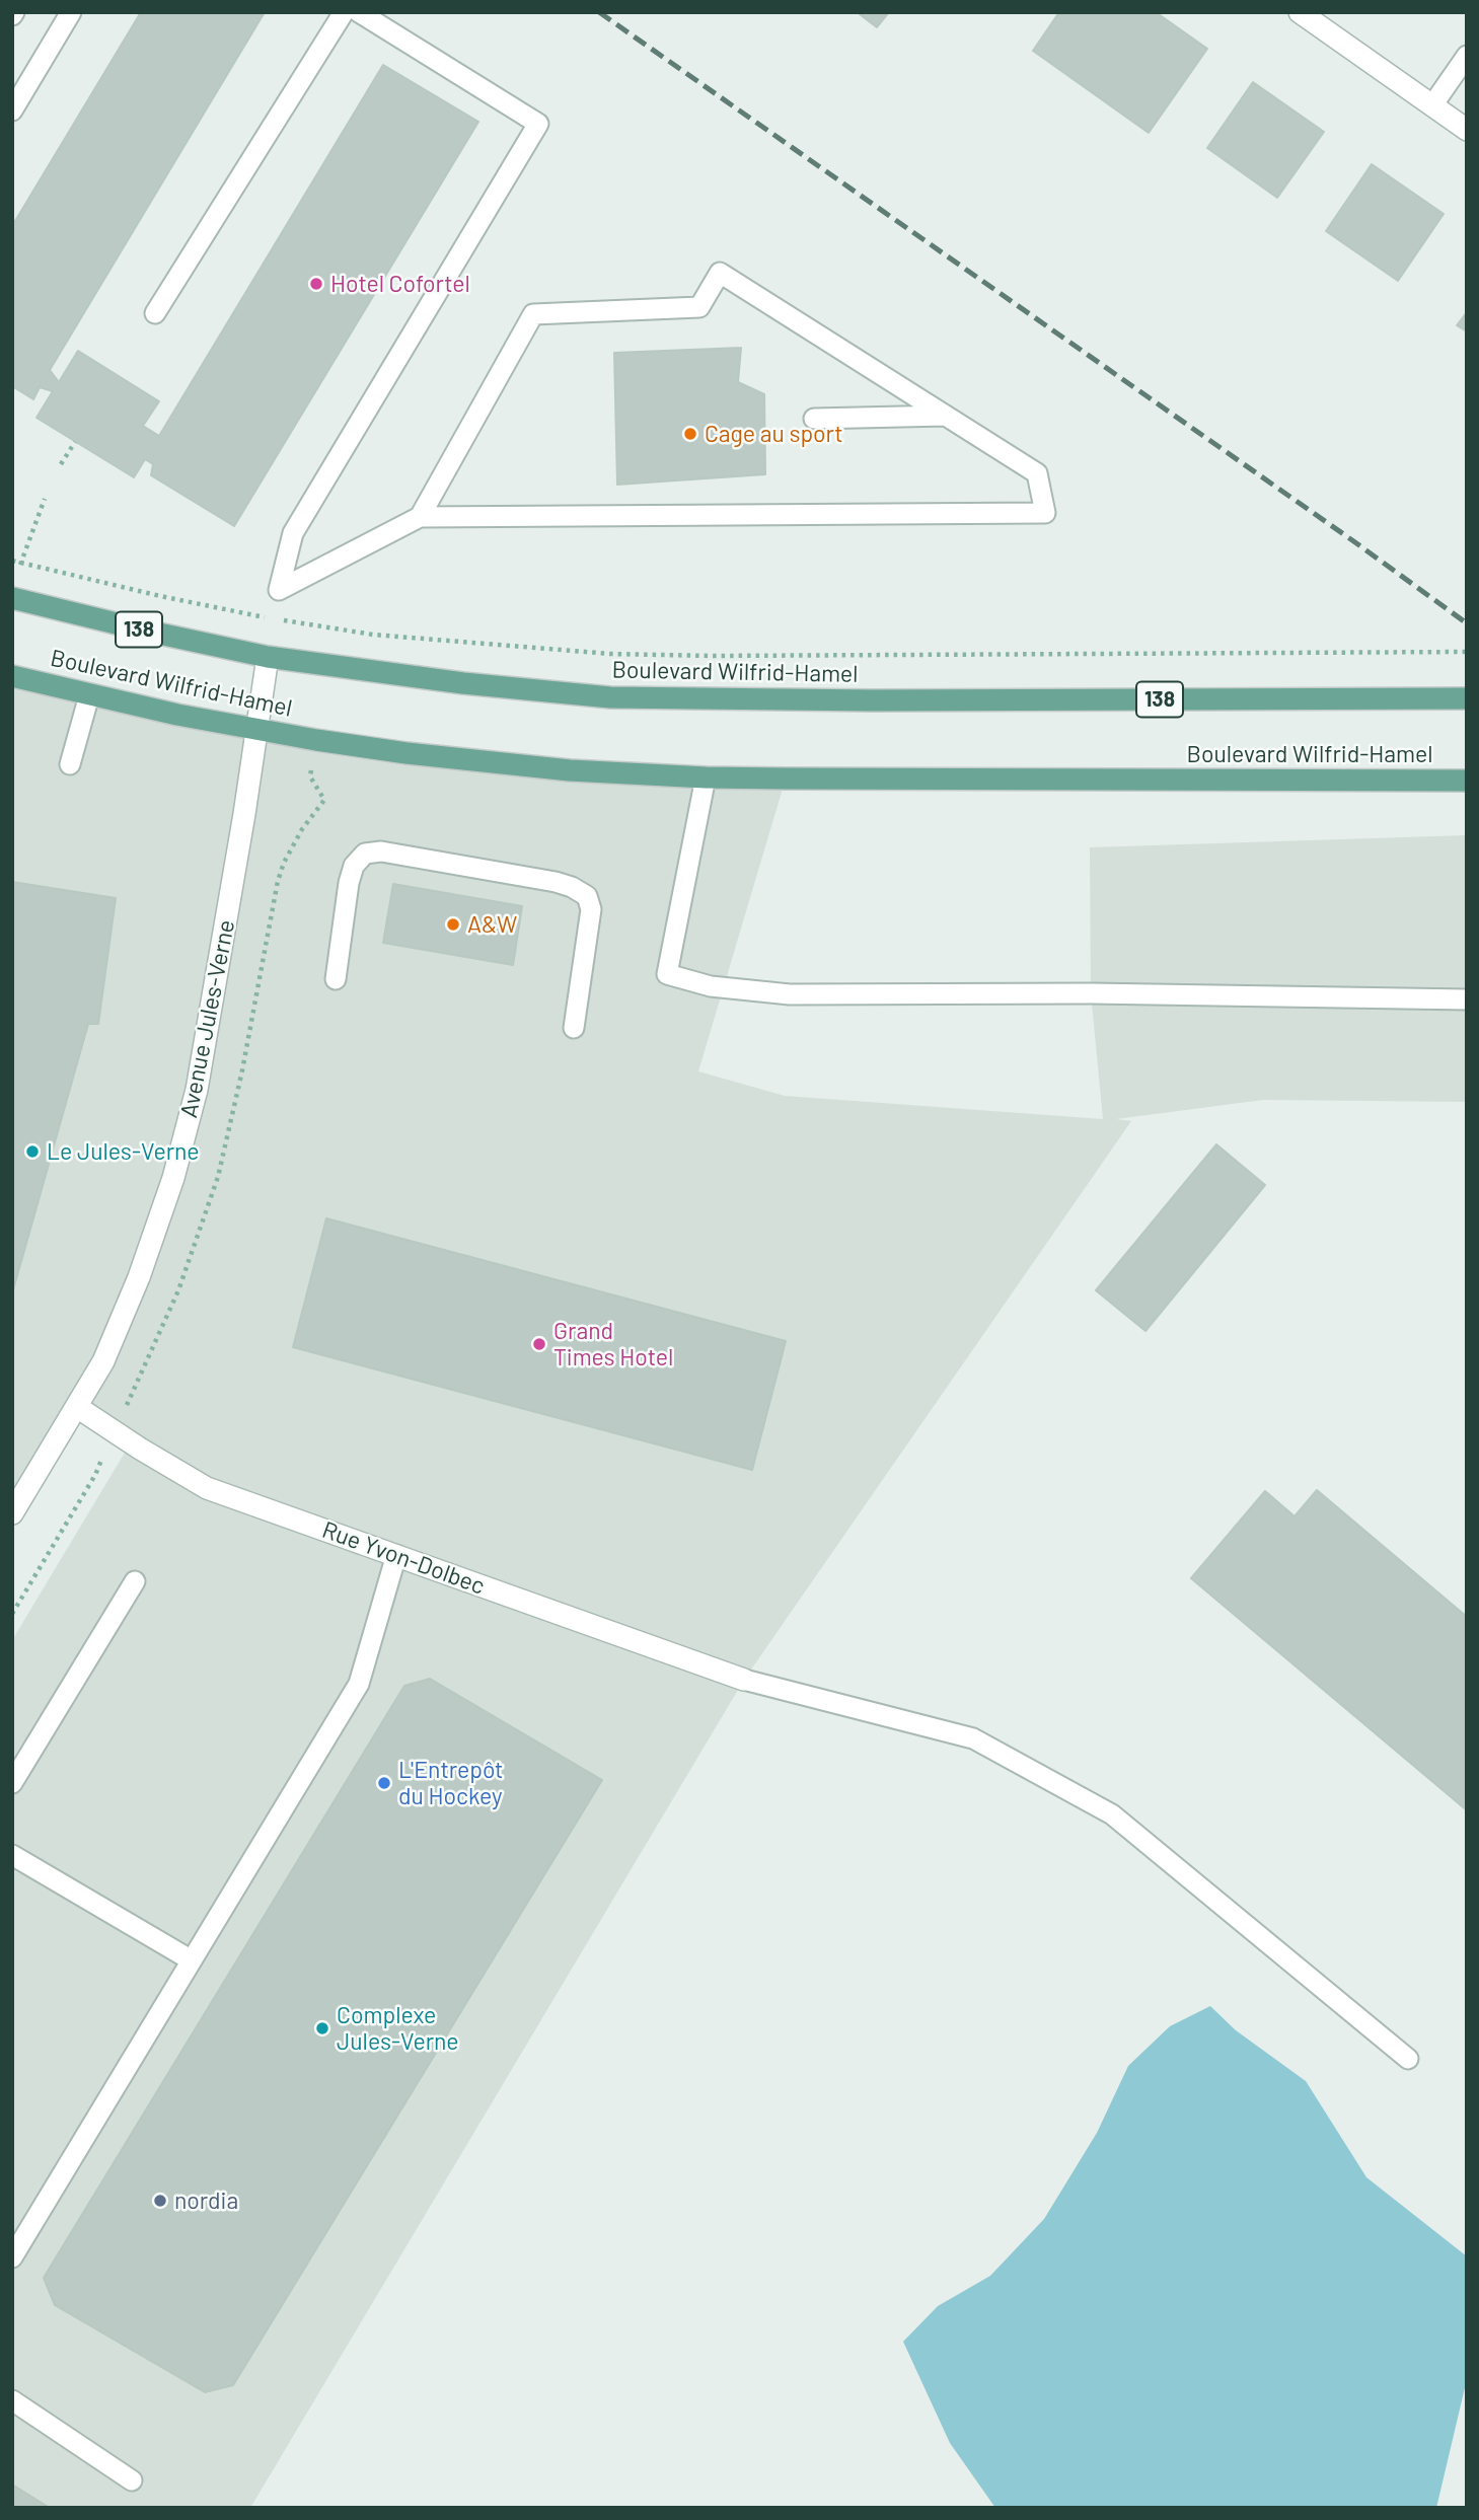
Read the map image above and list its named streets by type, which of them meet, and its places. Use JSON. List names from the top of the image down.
{
  "streets": {
    "main road": ["138", "Boulevard Wilfrid-Hamel"],
    "street": ["Avenue Jules-Verne", "Rue Yvon-Dolbec"]
  },
  "crossings": [
    ["Boulevard Wilfrid-Hamel", "Avenue Jules-Verne"],
    ["Avenue Jules-Verne", "Rue Yvon-Dolbec"]
  ],
  "places": [
    "Hotel Cofortel",
    "Cage au sport",
    "A&W",
    "Le Jules-Verne",
    "Grand Times Hotel",
    "L'Entrepôt du Hockey",
    "Complexe Jules-Verne",
    "nordia"
  ]
}
